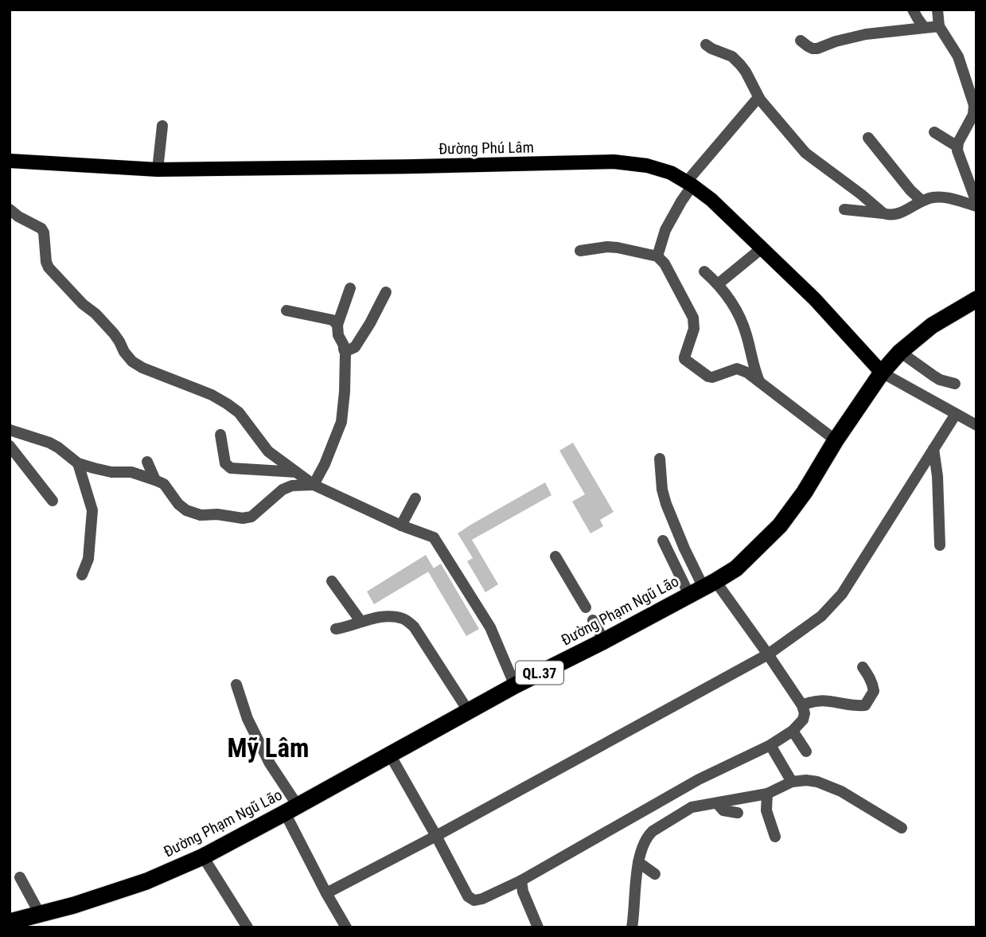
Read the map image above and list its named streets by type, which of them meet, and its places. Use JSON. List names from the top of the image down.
{
  "streets": {
    "highway": ["Đường Phạm Ngũ Lão", "QL.37"],
    "main road": ["Đường Phú Lâm"]
  },
  "crossings": [
    ["Đường Phú Lâm", "Đường Phạm Ngũ Lão"]
  ],
  "districts": ["Mỹ Lâm"]
}
